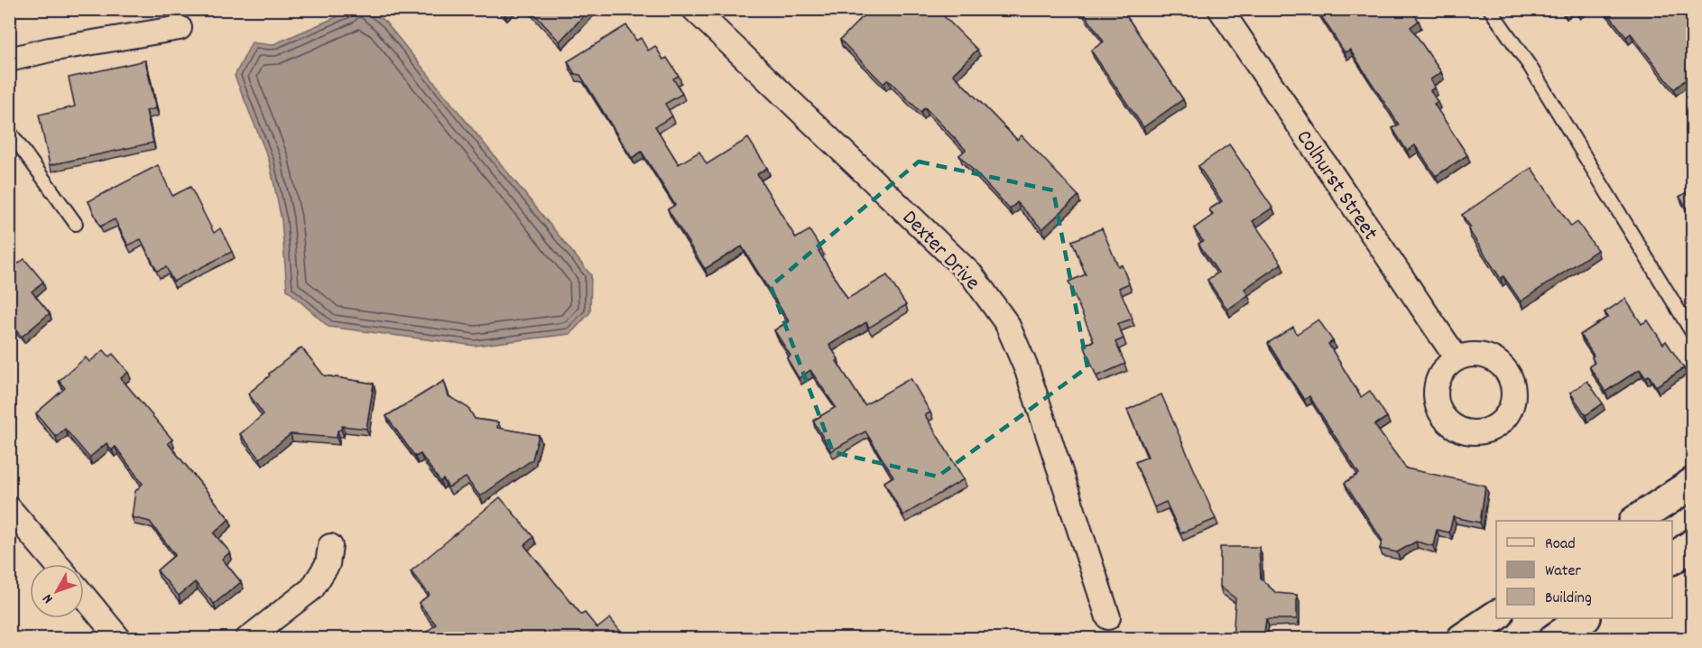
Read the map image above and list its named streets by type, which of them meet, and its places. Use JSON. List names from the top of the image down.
{
  "streets": {
    "street": ["Colhurst Street", "Dexter Drive"]
  },
  "legend": ["Road", "Water", "Building"],
  "north": "bottom left"
}
